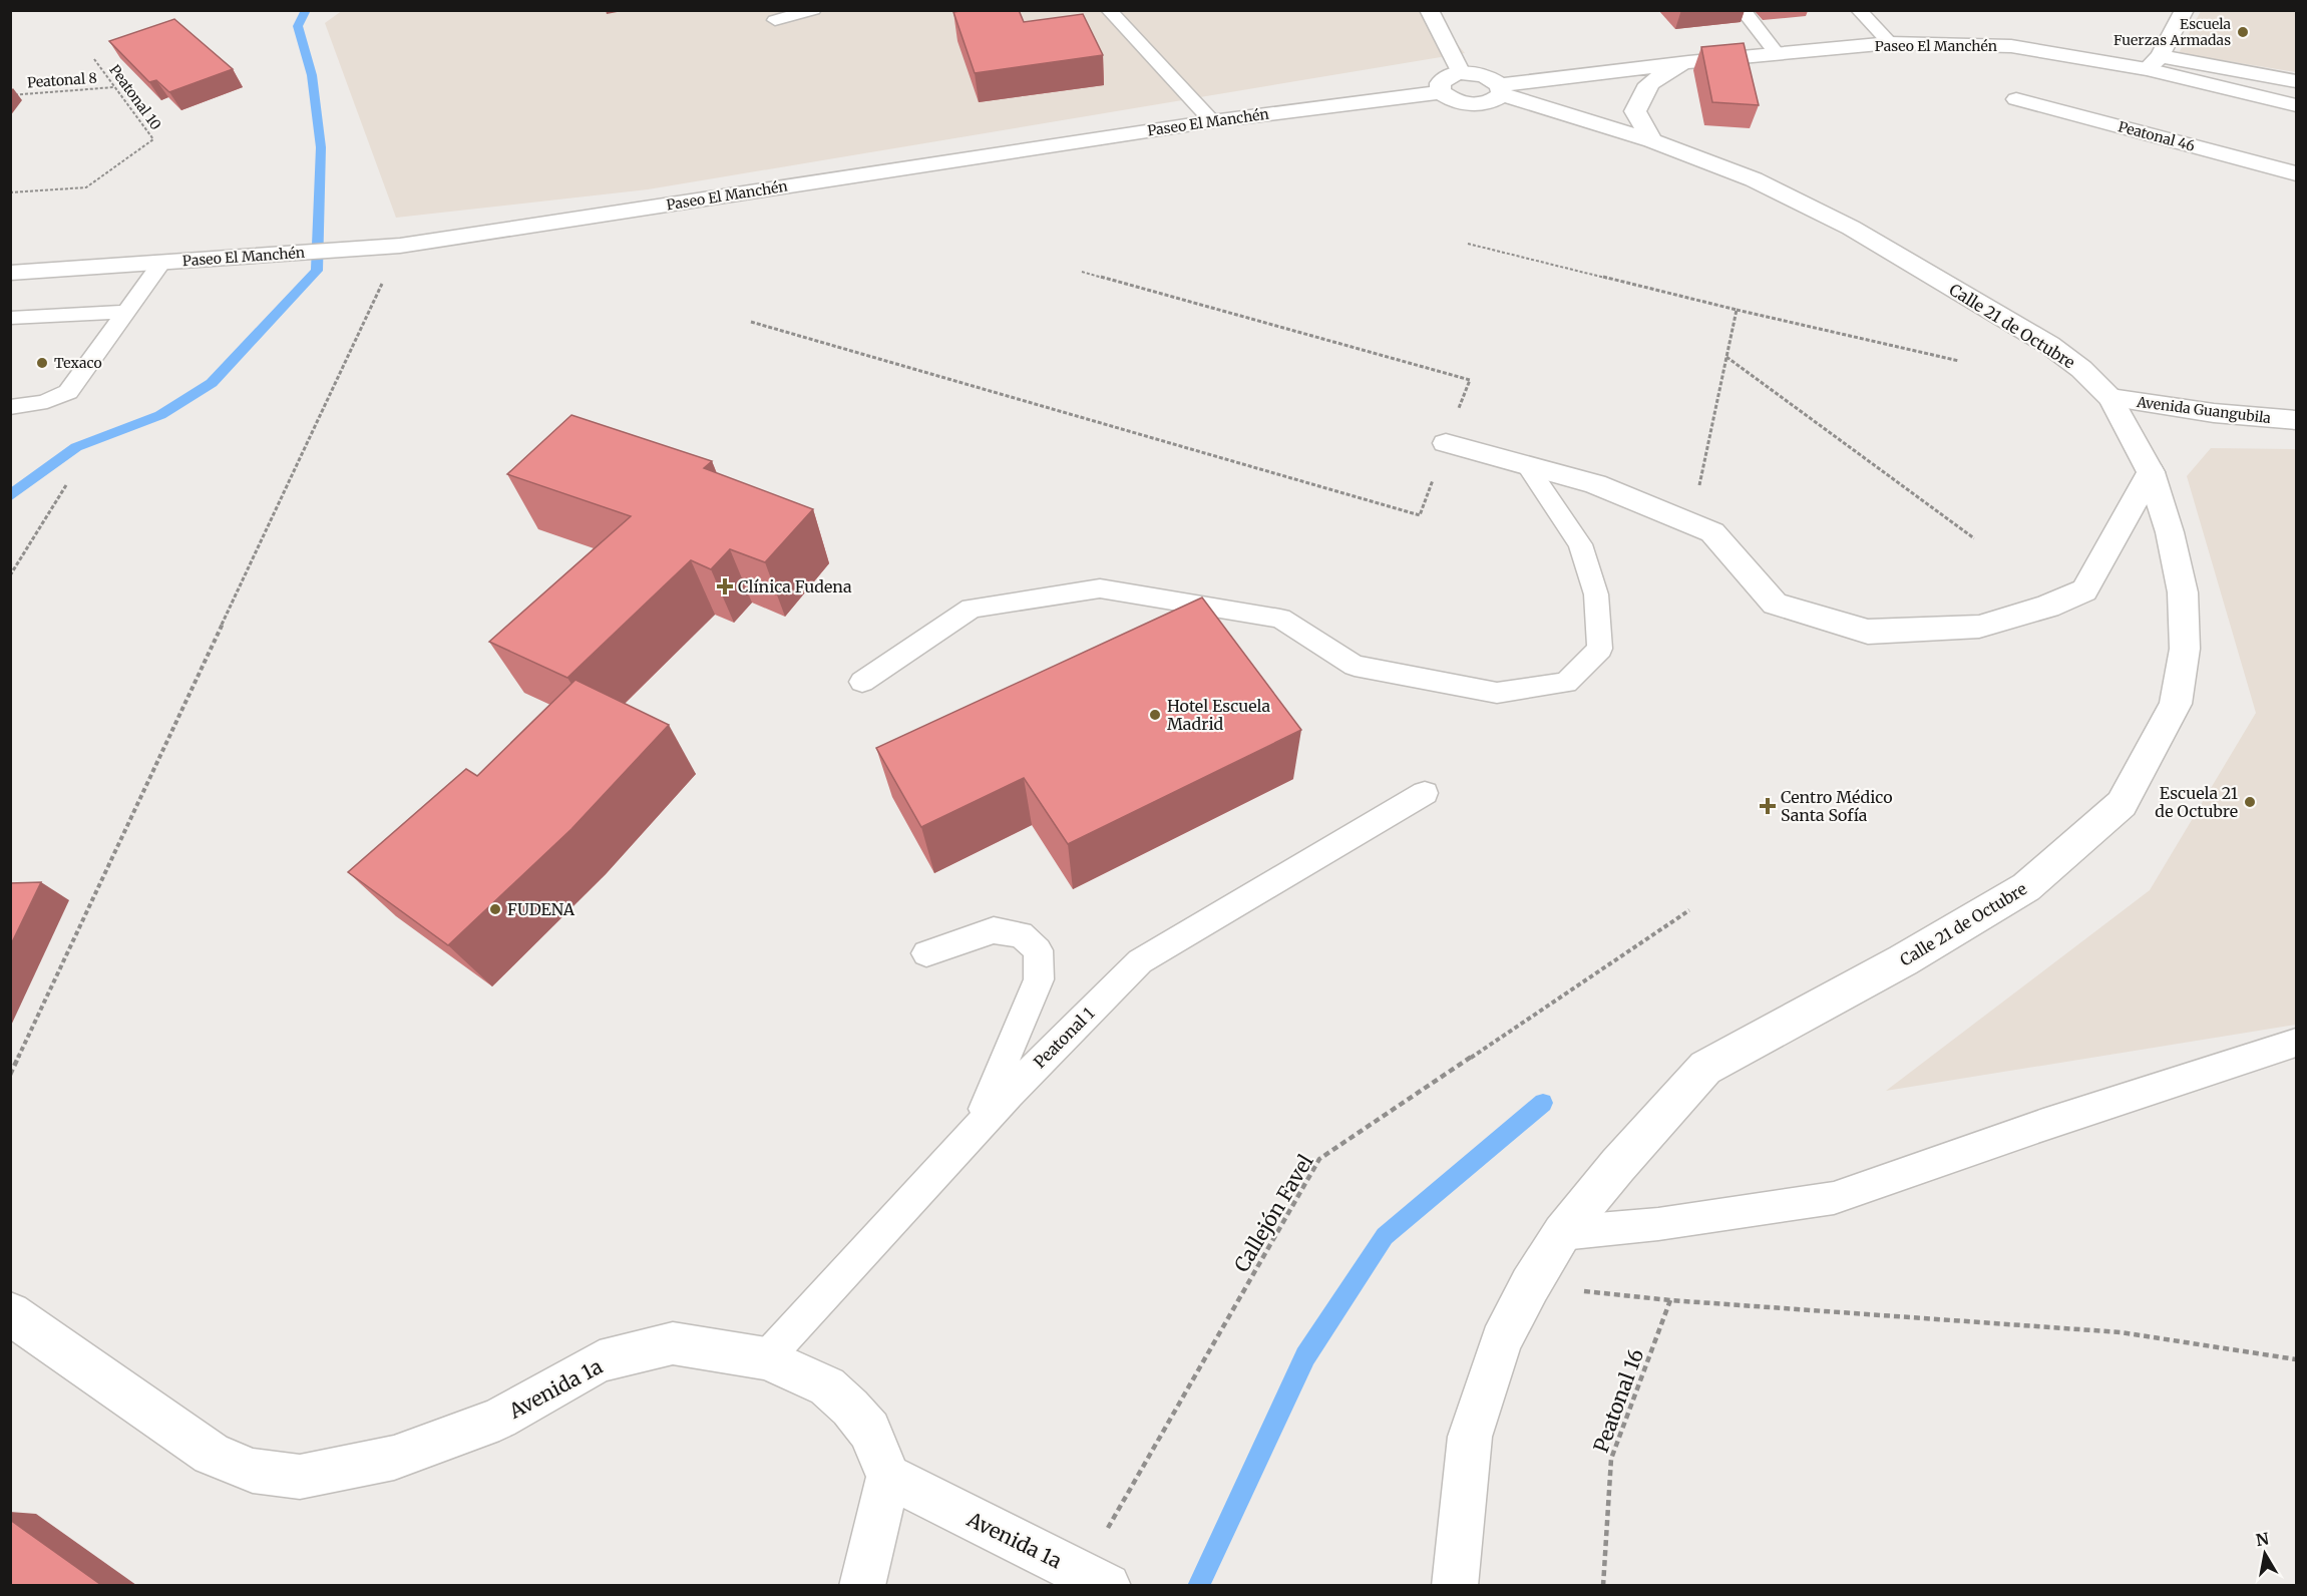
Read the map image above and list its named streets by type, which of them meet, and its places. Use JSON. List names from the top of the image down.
{
  "streets": {
    "street": [
      "Paseo El Manchén",
      "Peatonal 46",
      "Calle 21 de Octubre",
      "Avenida Guangubila",
      "Avenida 1a"
    ],
    "lane": ["Peatonal 1"],
    "path": [
      "Peatonal 8",
      "Peatonal 10",
      "Callejón Favel",
      "Peatonal 16"
    ]
  },
  "crossings": [
    ["Paseo El Manchén", "Calle 21 de Octubre"],
    ["Peatonal 8", "Peatonal 10"],
    ["Calle 21 de Octubre", "Avenida Guangubila"],
    ["Peatonal 1", "Avenida 1a"],
    ["Callejón Favel", "Avenida 1a"]
  ],
  "places": {
    "other": [
      "Escuela Fuerzas Armadas",
      "Texaco",
      "Hotel Escuela Madrid",
      "Escuela 21 de Octubre",
      "FUDENA"
    ],
    "health": ["Clínica Fudena", "Centro Médico Santa Sofía"]
  },
  "north": "top"
}
